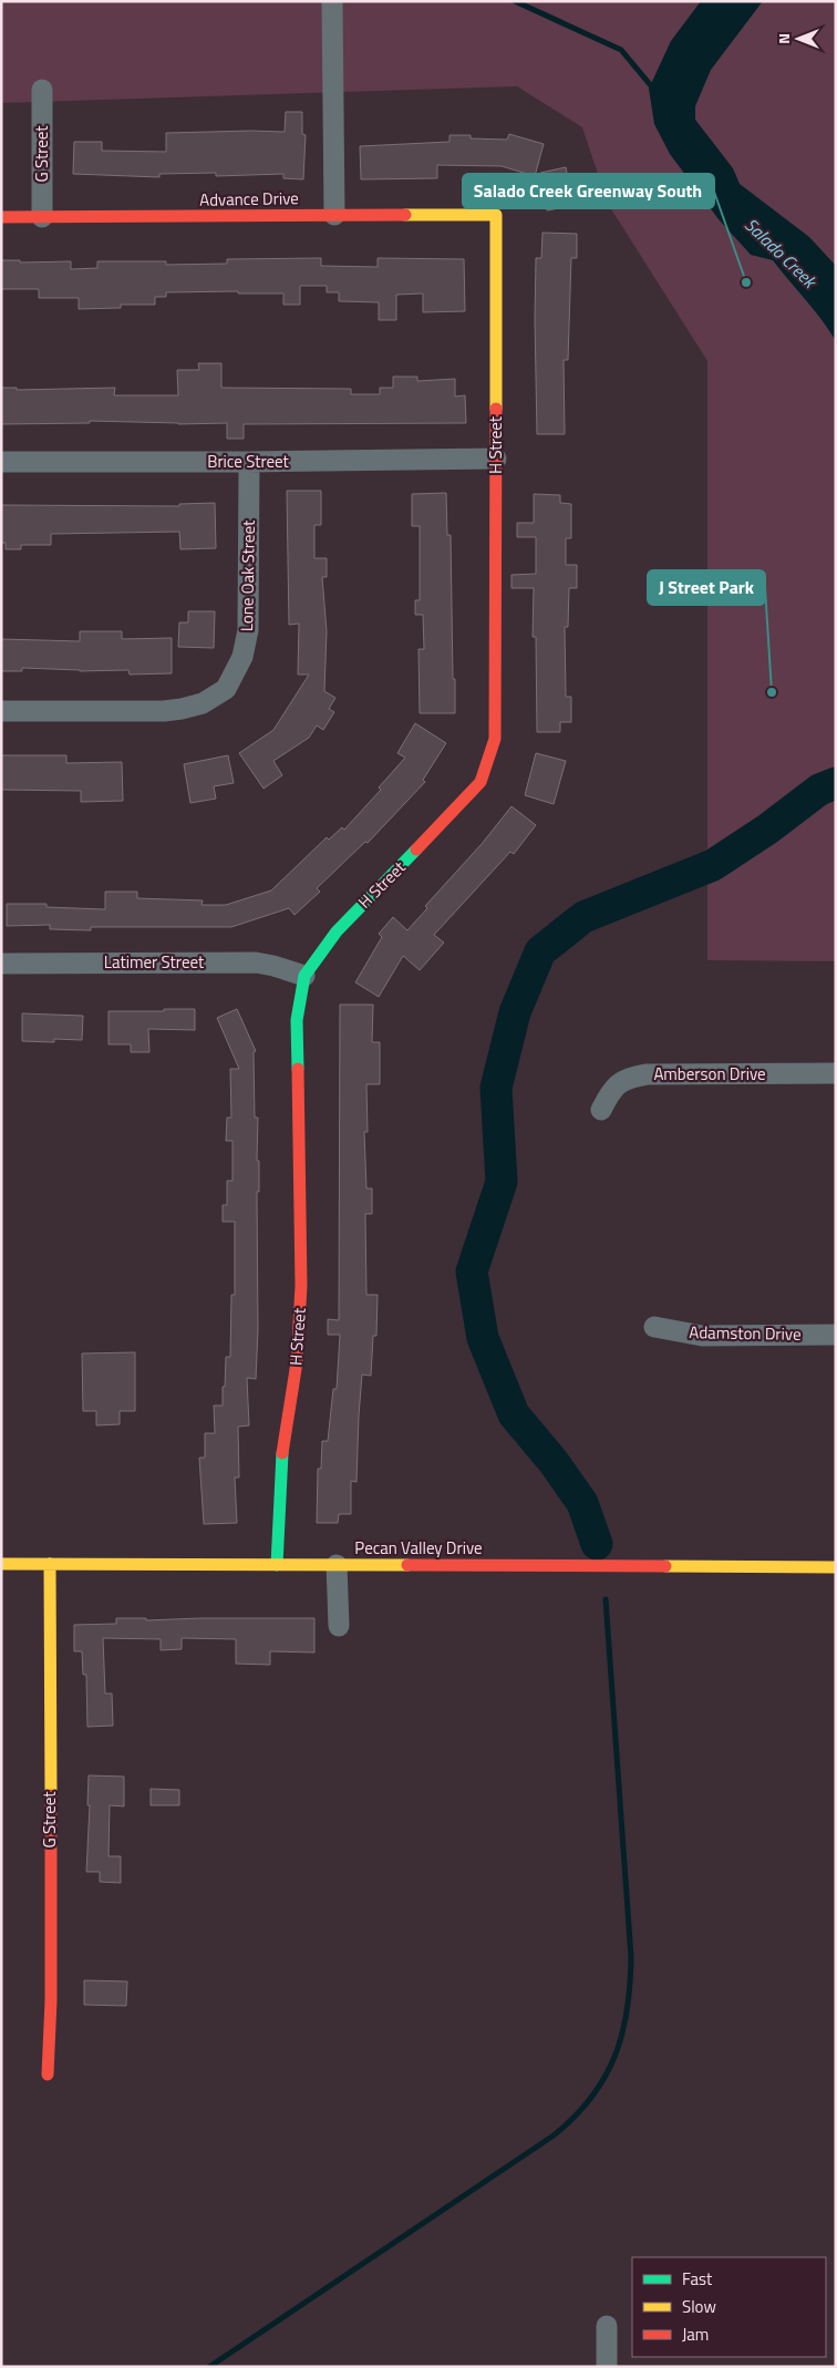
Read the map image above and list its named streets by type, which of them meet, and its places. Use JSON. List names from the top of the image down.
{
  "streets": {
    "street": [
      "G Street",
      "Advance Drive",
      "H Street",
      "Brice Street",
      "Lone Oak Street",
      "Latimer Street",
      "Amberson Drive",
      "Adamston Drive",
      "Pecan Valley Drive"
    ]
  },
  "crossings": [
    ["G Street", "Advance Drive"],
    ["G Street", "Pecan Valley Drive"],
    ["Advance Drive", "H Street"],
    ["H Street", "Brice Street"],
    ["H Street", "Latimer Street"],
    ["H Street", "Pecan Valley Drive"],
    ["Brice Street", "Lone Oak Street"]
  ],
  "water": ["Salado Creek"],
  "places": ["Salado Creek Greenway South", "J Street Park"],
  "legend": ["Fast", "Slow", "Jam"],
  "north": "left"
}
